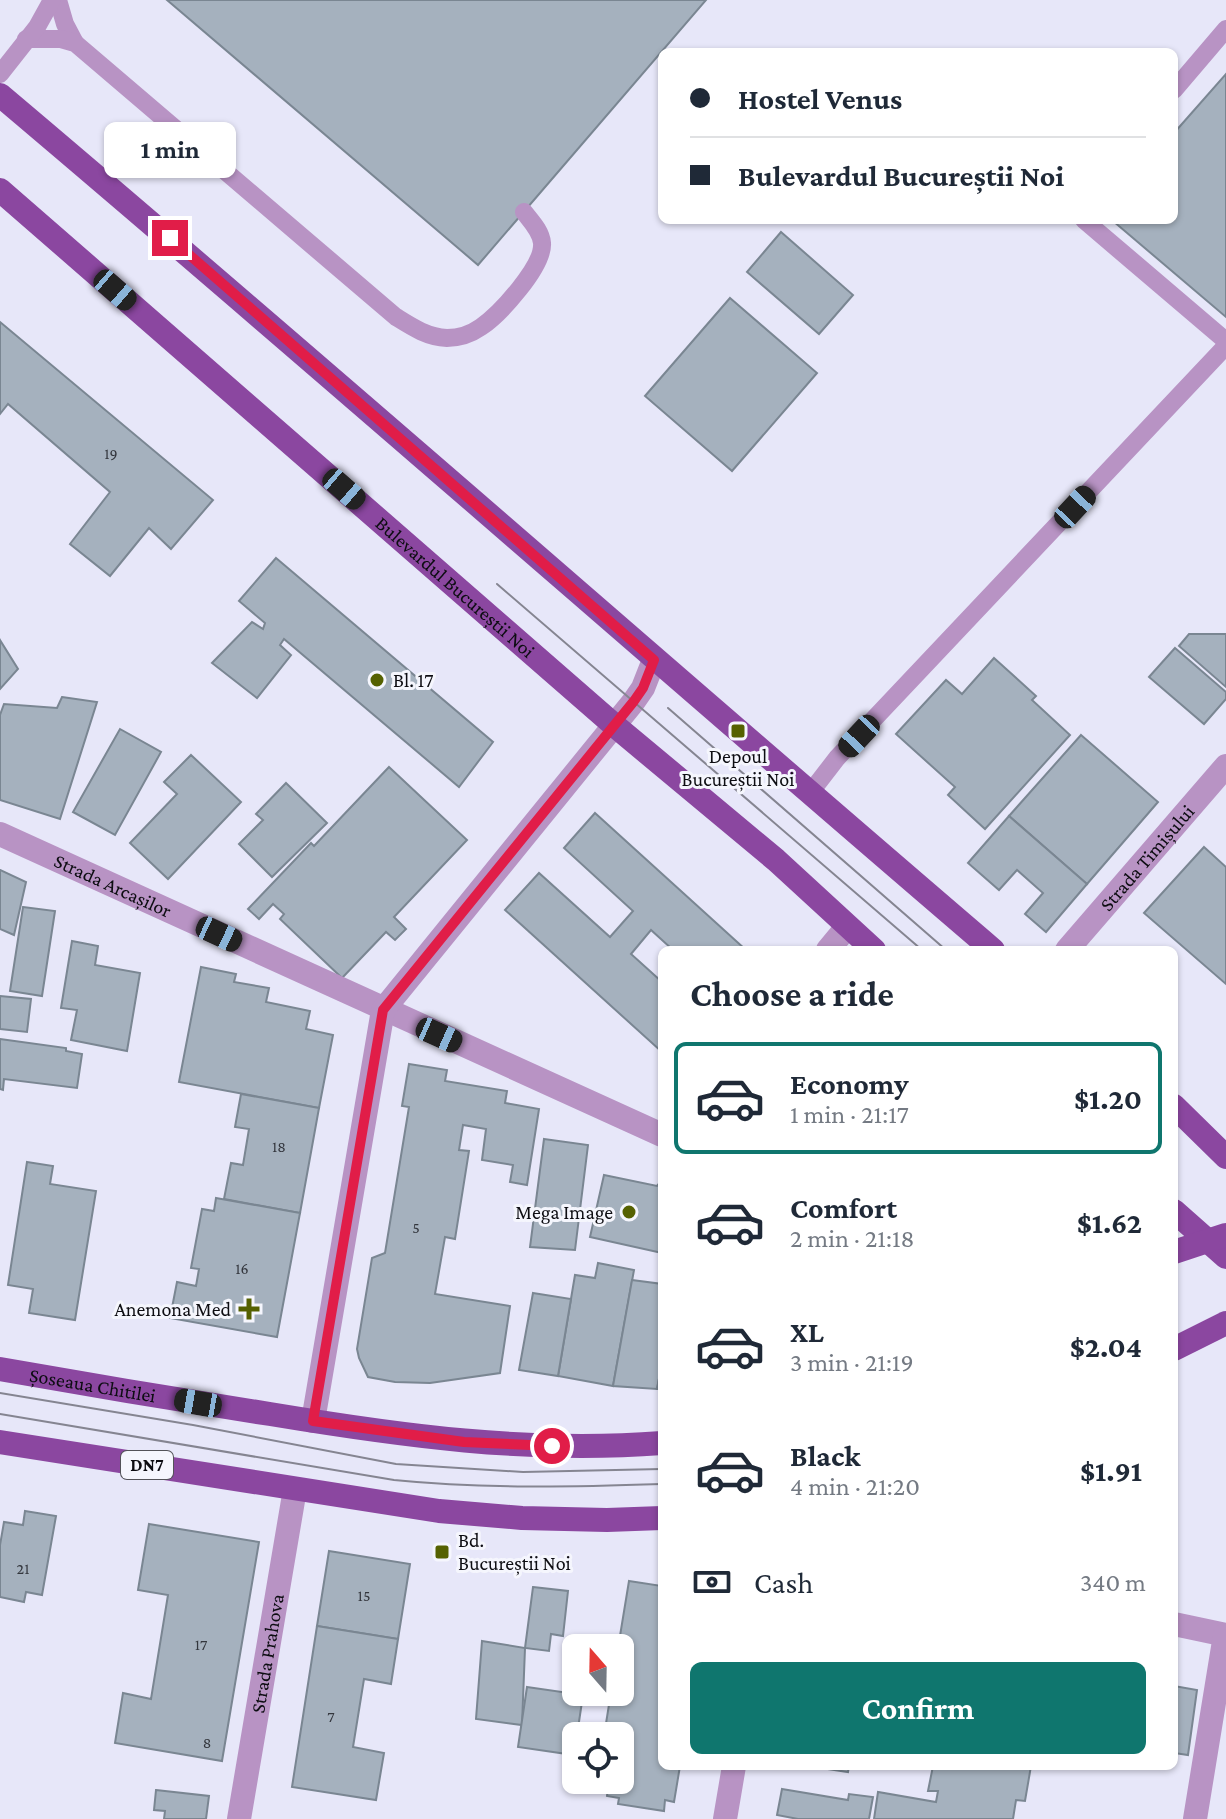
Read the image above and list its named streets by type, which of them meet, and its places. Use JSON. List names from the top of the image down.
{
  "streets": {
    "main road": ["Bulevardul Bucureștii Noi", "Șoseaua Chitilei", "DN7"],
    "street": ["Strada Timișului", "Strada Arcașilor", "Strada Prahova"]
  },
  "crossings": [
    ["DN7", "Strada Prahova"]
  ],
  "places": {
    "other": ["Bl. 17", "Mega Image"],
    "transit": ["Depoul Bucureștii Noi", "Bd. Bucureștii Noi"],
    "health": ["Anemona Med"]
  },
  "house_numbers": [
    "19",
    "18",
    "5",
    "16",
    "21",
    "15",
    "17",
    "7",
    "8"
  ],
  "north": "top",
  "page": {
    "banner": ["Hostel Venus", "Bulevardul Bucureștii Noi"],
    "bubble": "1 min",
    "heading": "Choose a ride",
    "list": [
      {
        "name": "Economy",
        "note": "1 min · 21:17",
        "value": "$1.20"
      },
      {
        "name": "Comfort",
        "note": "2 min · 21:18",
        "value": "$1.62"
      },
      {
        "name": "XL",
        "note": "3 min · 21:19",
        "value": "$2.04"
      },
      {
        "name": "Black",
        "note": "4 min · 21:20",
        "value": "$1.91"
      }
    ],
    "pay": ["Cash", "340 m"],
    "buttons": "Confirm"
  }
}
